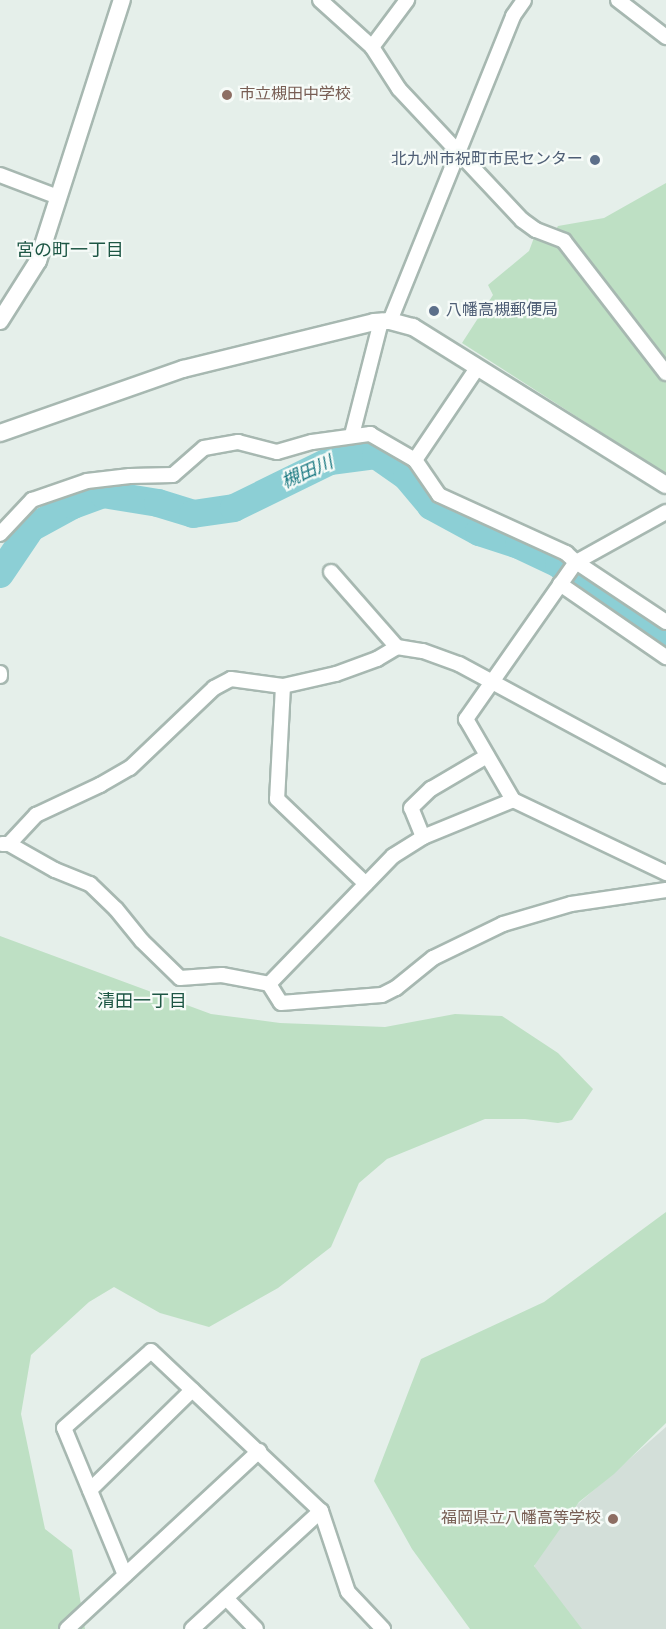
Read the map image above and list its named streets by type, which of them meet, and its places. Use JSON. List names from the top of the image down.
{
  "districts": ["宮の町一丁目", "清田一丁目"],
  "water": ["槻田川"],
  "places": [
    "市立槻田中学校",
    "北九州市祝町市民センター",
    "八幡高槻郵便局",
    "福岡県立八幡高等学校"
  ]
}
